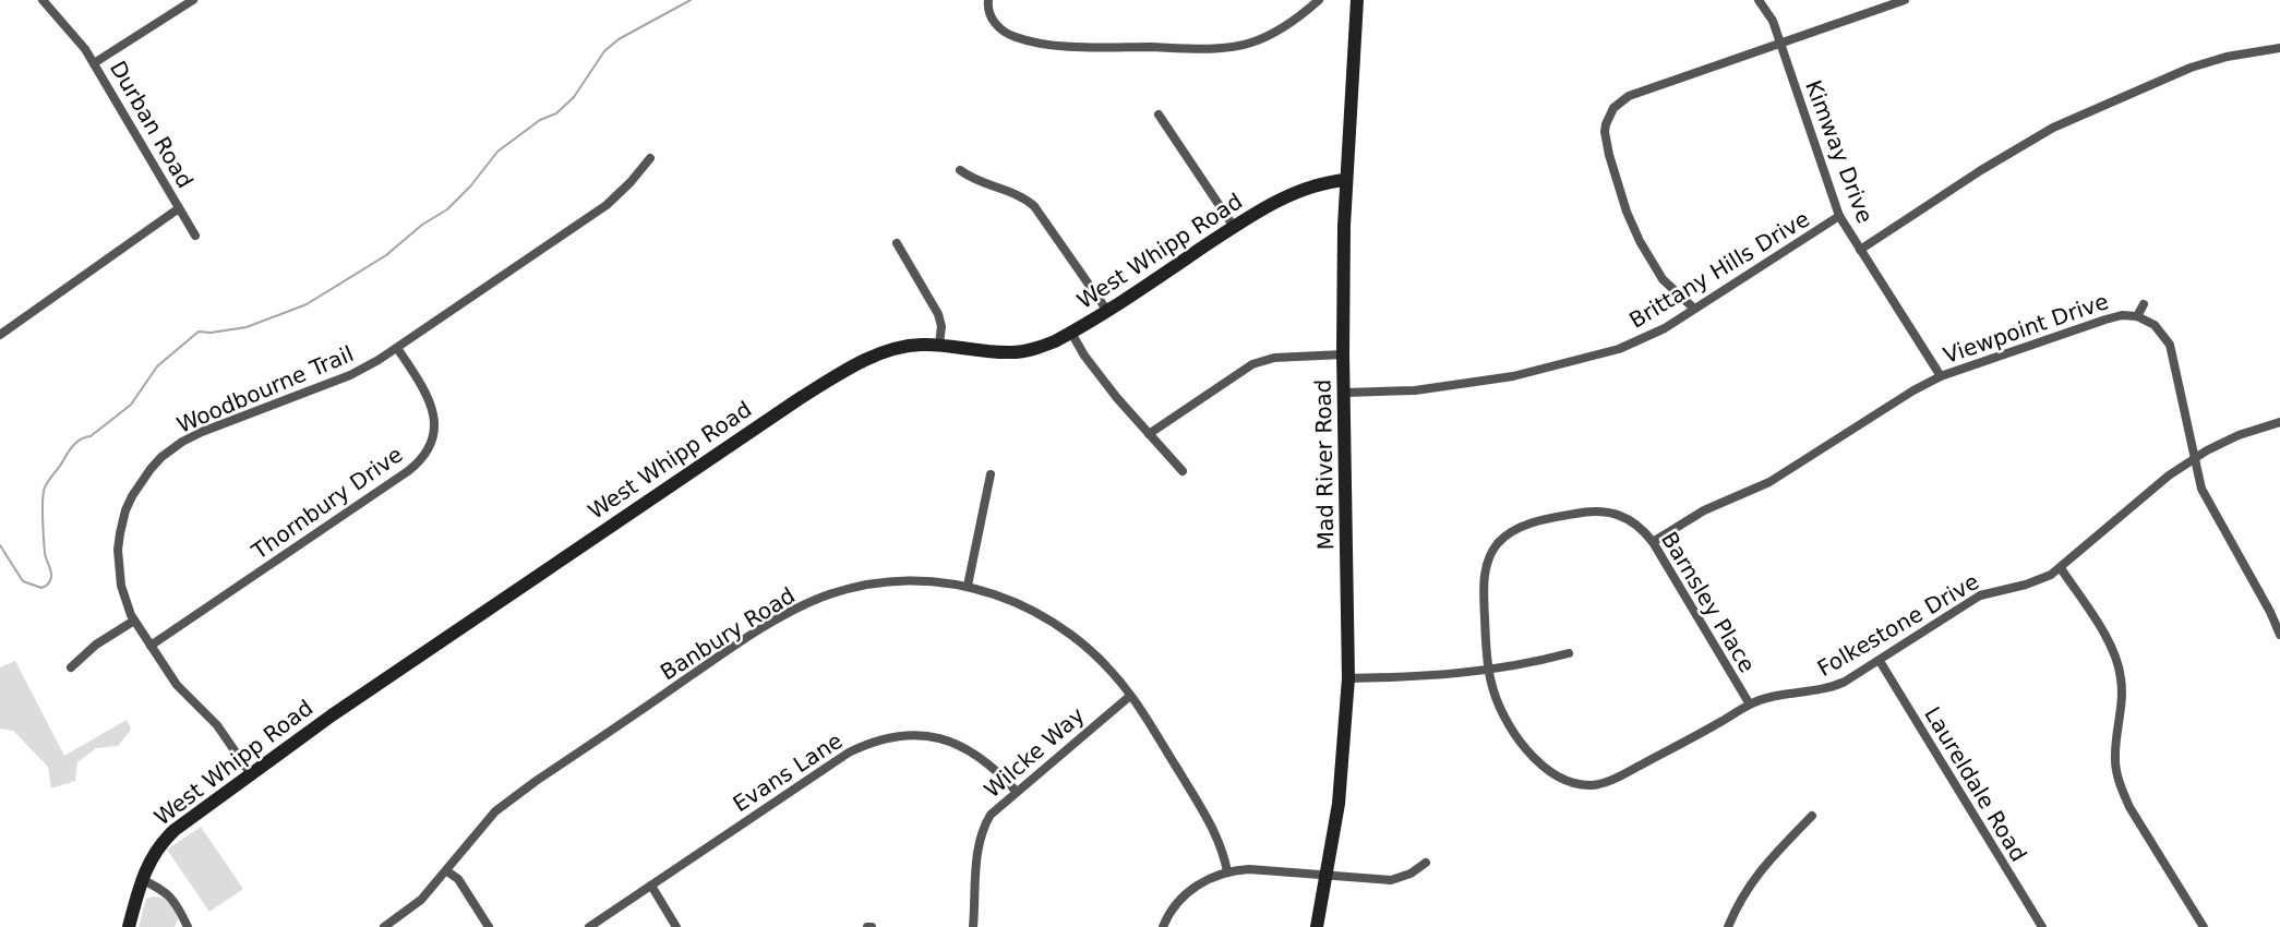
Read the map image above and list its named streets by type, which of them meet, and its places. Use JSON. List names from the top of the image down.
{
  "streets": {
    "street": [
      "Durban Road",
      "Kimway Drive",
      "West Whipp Road",
      "Brittany Hills Drive",
      "Viewpoint Drive",
      "Woodbourne Trail",
      "Mad River Road",
      "Thornbury Drive",
      "Barnsley Place",
      "Folkestone Drive",
      "Banbury Road",
      "Wilcke Way",
      "Evans Lane",
      "Laureldale Road"
    ]
  },
  "crossings": [
    ["Kimway Drive", "Brittany Hills Drive"],
    ["Kimway Drive", "Viewpoint Drive"],
    ["West Whipp Road", "Woodbourne Trail"],
    ["West Whipp Road", "Mad River Road"],
    ["Brittany Hills Drive", "Mad River Road"],
    ["Viewpoint Drive", "Barnsley Place"],
    ["Viewpoint Drive", "Folkestone Drive"],
    ["Woodbourne Trail", "Thornbury Drive"],
    ["Barnsley Place", "Folkestone Drive"],
    ["Folkestone Drive", "Laureldale Road"],
    ["Banbury Road", "Wilcke Way"],
    ["Wilcke Way", "Evans Lane"]
  ]
}
